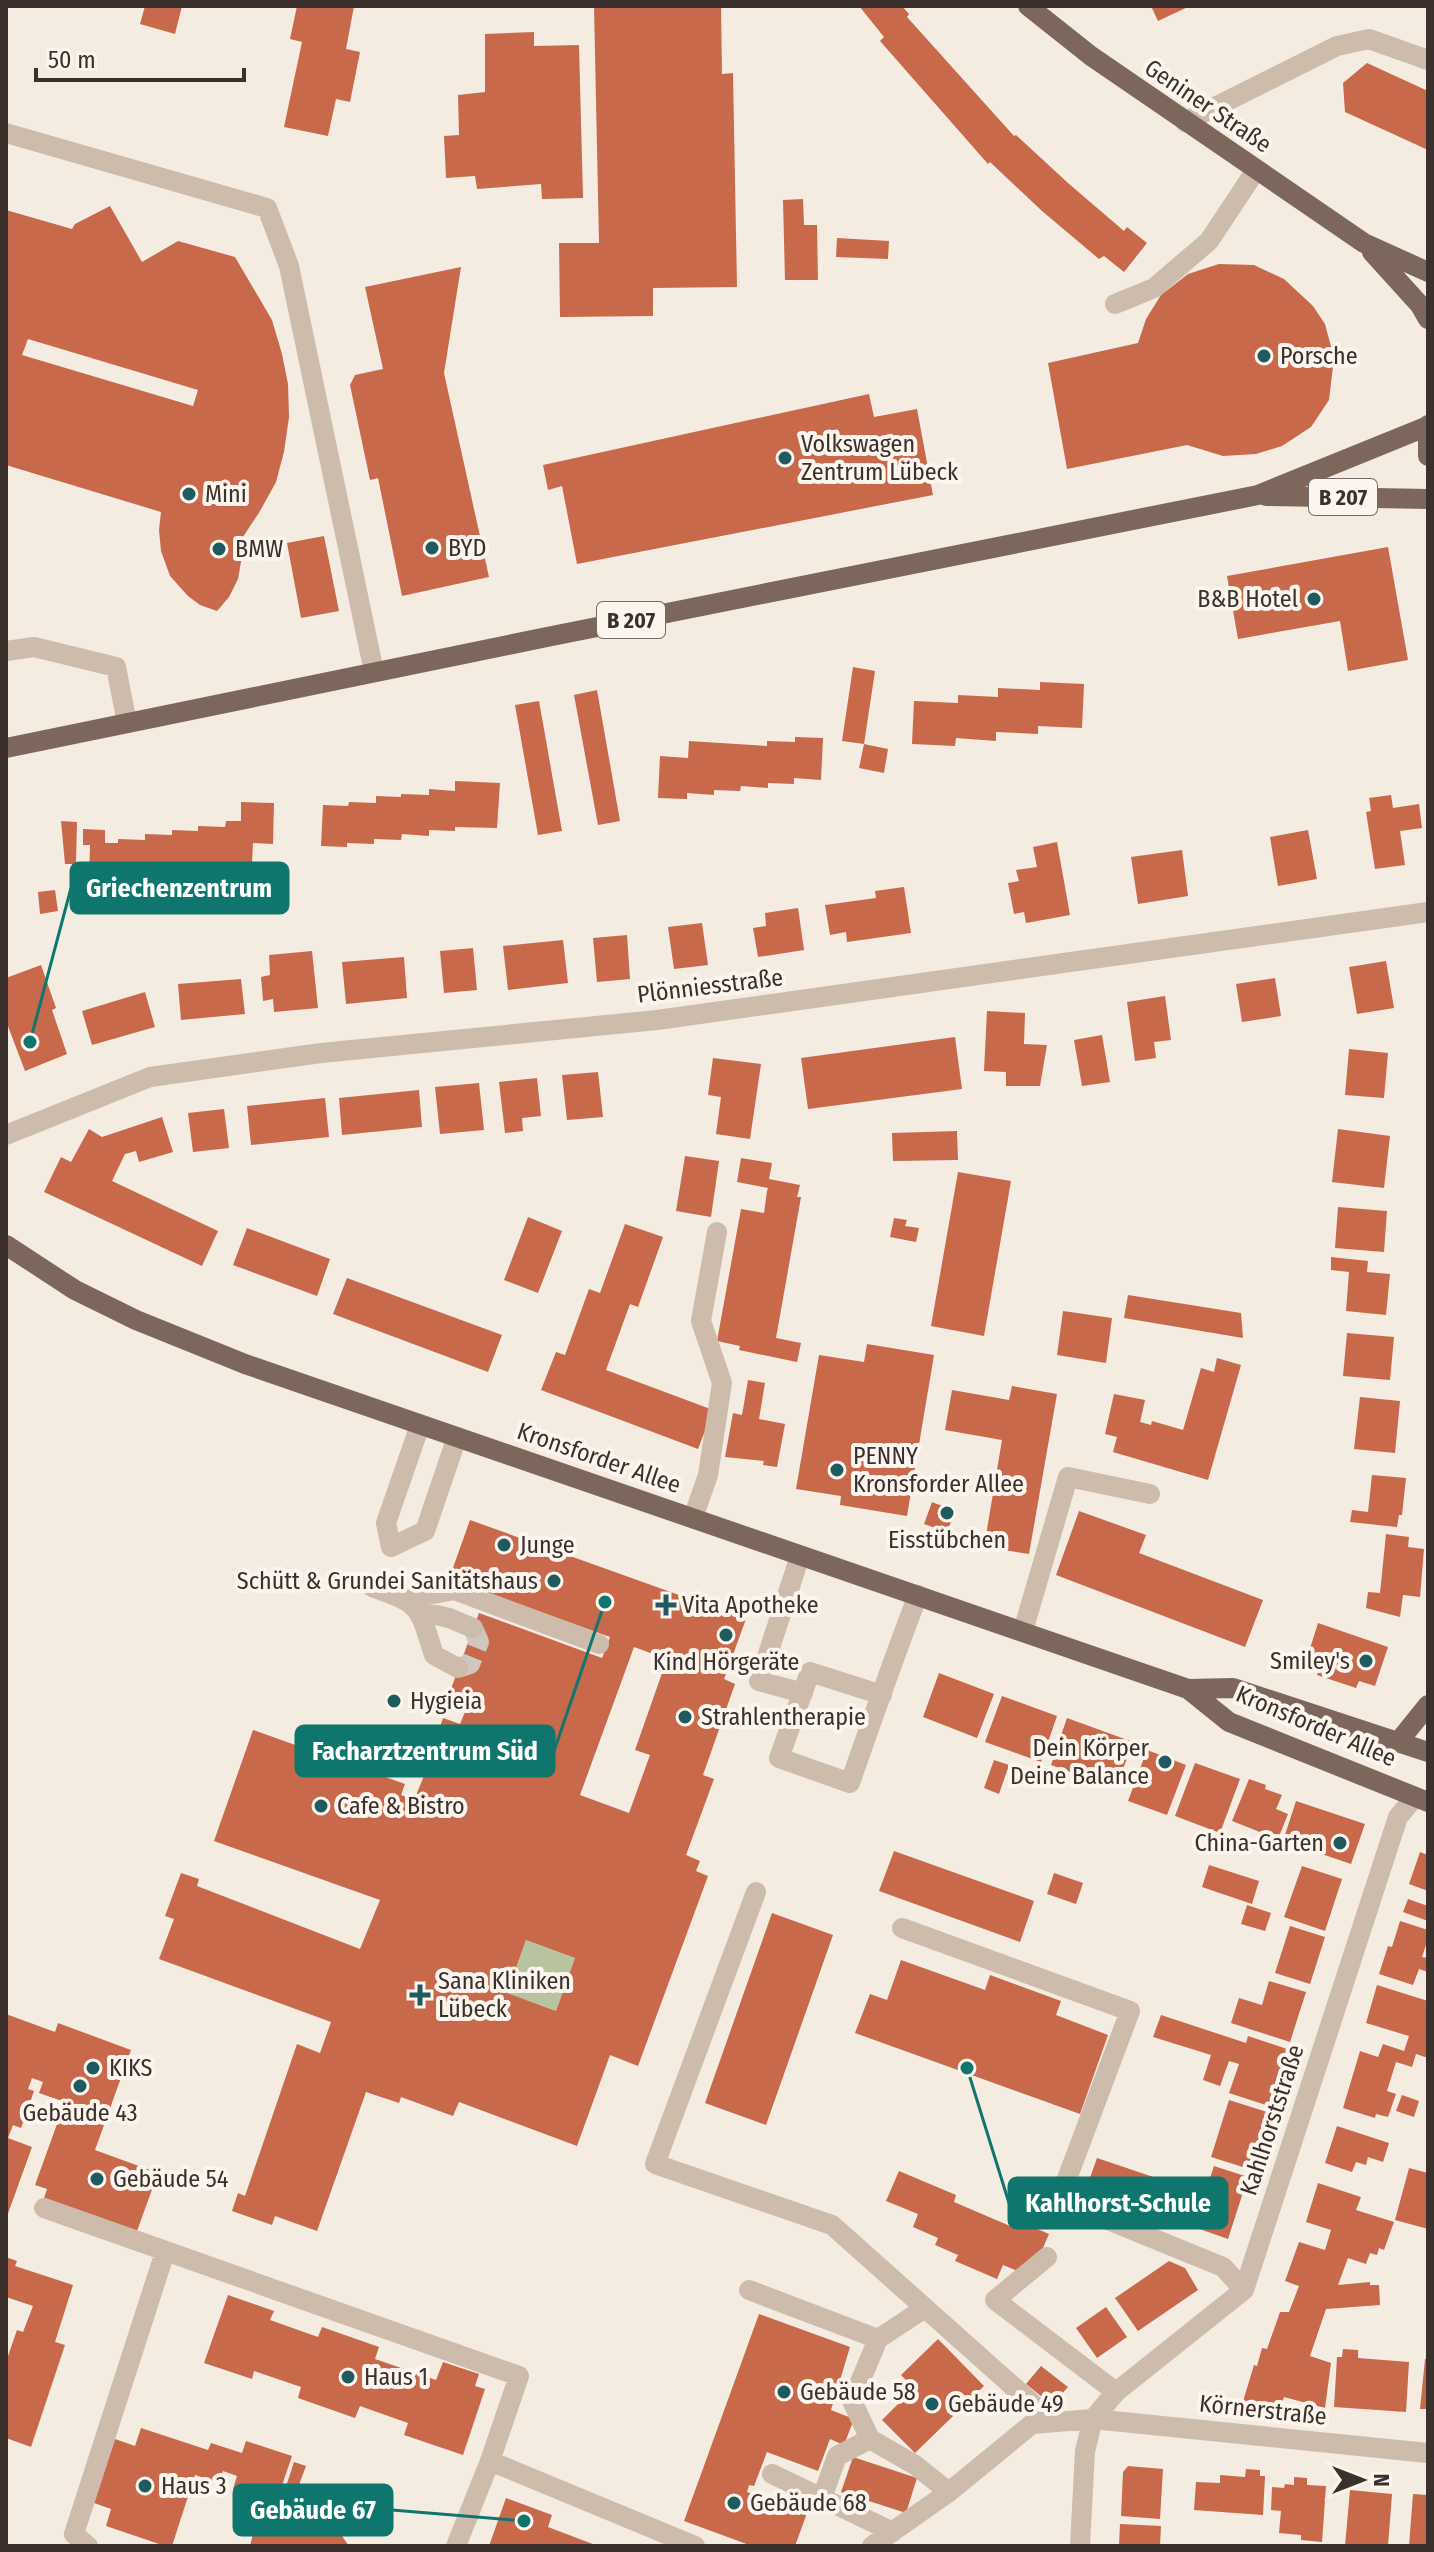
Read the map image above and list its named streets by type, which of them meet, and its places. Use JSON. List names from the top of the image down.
{
  "streets": {
    "main road": ["Geniner Straße", "B 207", "Kronsforder Allee"],
    "street": ["Plönniesstraße", "Kahlhorststraße", "Körnerstraße"]
  },
  "crossings": [
    ["Kronsforder Allee", "Kahlhorststraße"]
  ],
  "places": {
    "other": [
      "Porsche",
      "Volkswagen Zentrum Lübeck",
      "Mini",
      "BYD",
      "BMW",
      "B&B Hotel",
      "Griechenzentrum",
      "PENNY Kronsforder Allee",
      "Eisstübchen",
      "Junge",
      "Schütt & Grundei Sanitätshaus",
      "Facharztzentrum Süd",
      "Kind Hörgeräte",
      "Smiley's",
      "Hygieia",
      "Strahlentherapie",
      "Dein Körper Deine Balance",
      "Cafe & Bistro",
      "China-Garten",
      "KIKS",
      "Kahlhorst-Schule",
      "Gebäude 43",
      "Gebäude 54",
      "Haus 1",
      "Gebäude 58",
      "Gebäude 49",
      "Haus 3",
      "Gebäude 68",
      "Gebäude 67"
    ],
    "health": ["Vita Apotheke", "Sana Kliniken Lübeck"]
  },
  "scale_bar": "50 m",
  "north": "right"
}
